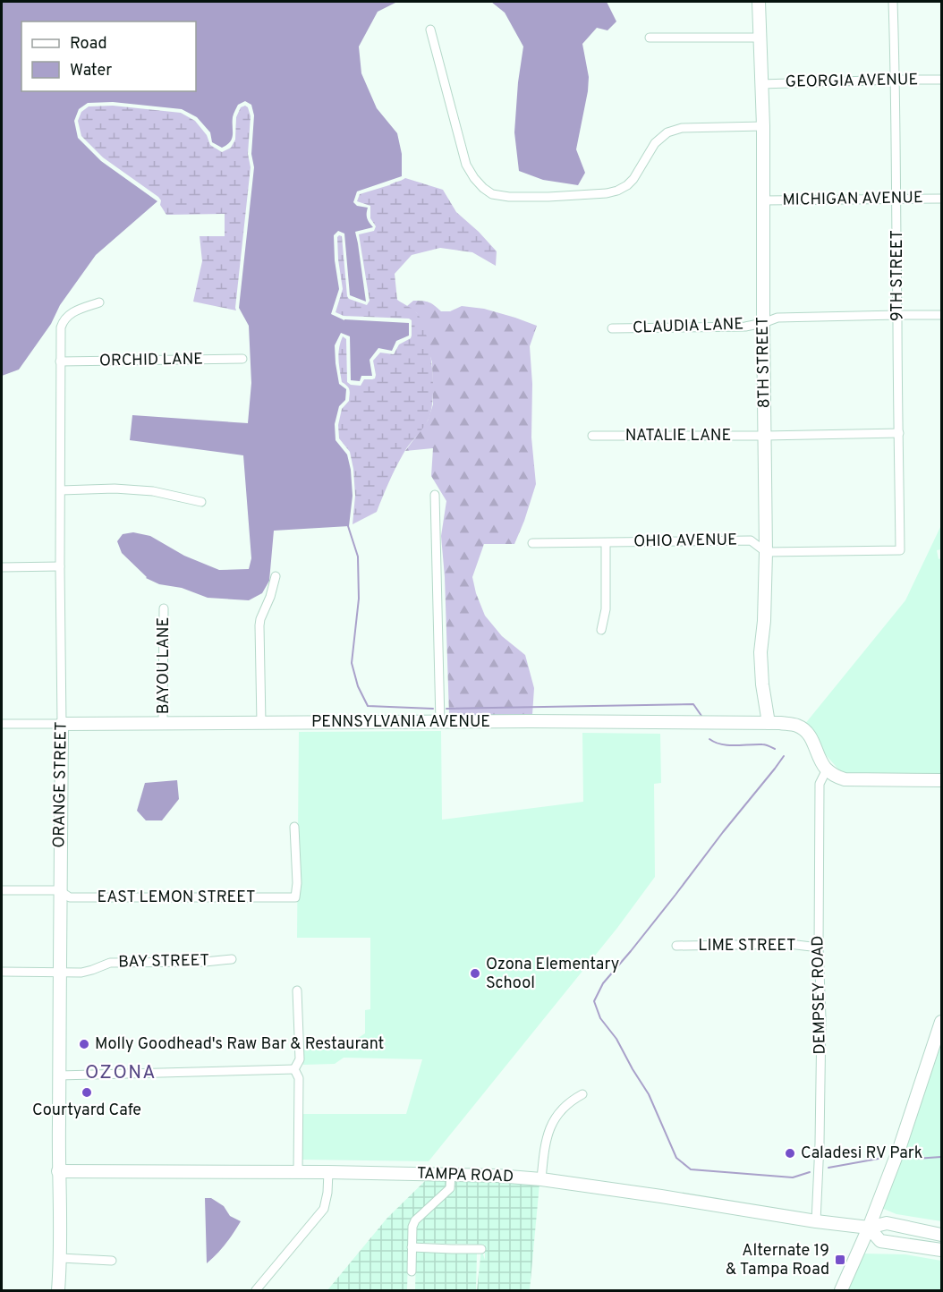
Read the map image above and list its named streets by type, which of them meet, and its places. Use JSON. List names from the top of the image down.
{
  "streets": {
    "street": [
      "GEORGIA AVENUE",
      "MICHIGAN AVENUE",
      "9TH STREET",
      "CLAUDIA LANE",
      "ORCHID LANE",
      "8TH STREET",
      "NATALIE LANE",
      "OHIO AVENUE",
      "BAYOU LANE",
      "PENNSYLVANIA AVENUE",
      "ORANGE STREET",
      "EAST LEMON STREET",
      "LIME STREET",
      "BAY STREET",
      "DEMPSEY ROAD",
      "TAMPA ROAD"
    ]
  },
  "crossings": [
    ["GEORGIA AVENUE", "9TH STREET"],
    ["GEORGIA AVENUE", "8TH STREET"],
    ["MICHIGAN AVENUE", "9TH STREET"],
    ["MICHIGAN AVENUE", "8TH STREET"],
    ["9TH STREET", "CLAUDIA LANE"],
    ["9TH STREET", "NATALIE LANE"],
    ["9TH STREET", "OHIO AVENUE"],
    ["CLAUDIA LANE", "8TH STREET"],
    ["ORCHID LANE", "ORANGE STREET"],
    ["8TH STREET", "NATALIE LANE"],
    ["8TH STREET", "OHIO AVENUE"],
    ["8TH STREET", "PENNSYLVANIA AVENUE"],
    ["BAYOU LANE", "PENNSYLVANIA AVENUE"],
    ["PENNSYLVANIA AVENUE", "ORANGE STREET"],
    ["PENNSYLVANIA AVENUE", "DEMPSEY ROAD"],
    ["ORANGE STREET", "EAST LEMON STREET"],
    ["ORANGE STREET", "BAY STREET"],
    ["ORANGE STREET", "TAMPA ROAD"],
    ["LIME STREET", "DEMPSEY ROAD"],
    ["DEMPSEY ROAD", "TAMPA ROAD"]
  ],
  "districts": ["OZONA"],
  "places": {
    "other": [
      "Ozona Elementary School",
      "Molly Goodhead's Raw Bar & Restaurant",
      "Courtyard Cafe",
      "Caladesi RV Park"
    ],
    "transit": ["Alternate 19 & Tampa Road"]
  },
  "legend": ["Road", "Water"]
}
